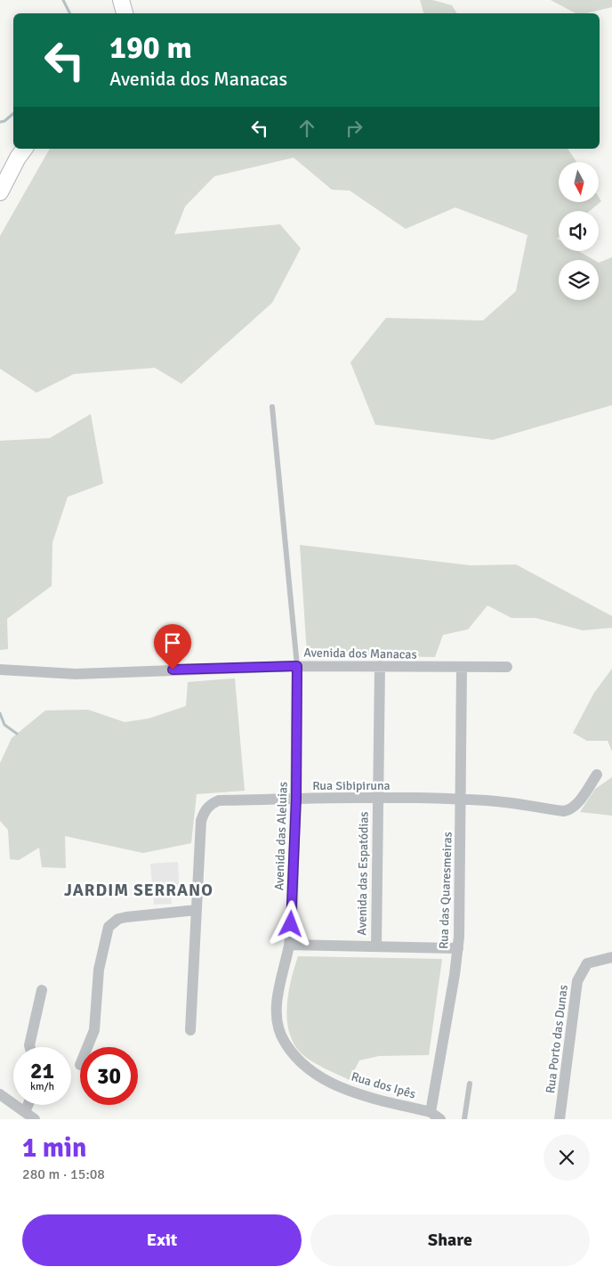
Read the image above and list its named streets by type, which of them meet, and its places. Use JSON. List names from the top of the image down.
{
  "streets": {
    "street": [
      "Avenida dos Manacas",
      "Rua Sibipiruna",
      "Avenida das Aleluias",
      "Avenida das Espatódias",
      "Rua das Quaresmeiras",
      "Rua Porto das Dunas",
      "Rua dos Ipês"
    ]
  },
  "crossings": [
    ["Avenida dos Manacas", "Avenida das Aleluias"],
    ["Avenida dos Manacas", "Avenida das Espatódias"],
    ["Avenida dos Manacas", "Rua das Quaresmeiras"],
    ["Rua Sibipiruna", "Avenida das Aleluias"],
    ["Rua Sibipiruna", "Avenida das Espatódias"],
    ["Rua Sibipiruna", "Rua das Quaresmeiras"],
    ["Avenida das Aleluias", "Rua dos Ipês"],
    ["Rua das Quaresmeiras", "Rua dos Ipês"]
  ],
  "districts": ["JARDIM SERRANO"],
  "north": "bottom",
  "page": {
    "turn": ["190 m", "Avenida dos Manacas"],
    "speed": "21 km/h",
    "limit": "30",
    "heading": ["1 min", "280 m · 15:08"],
    "buttons": ["Exit", "Share"]
  }
}
